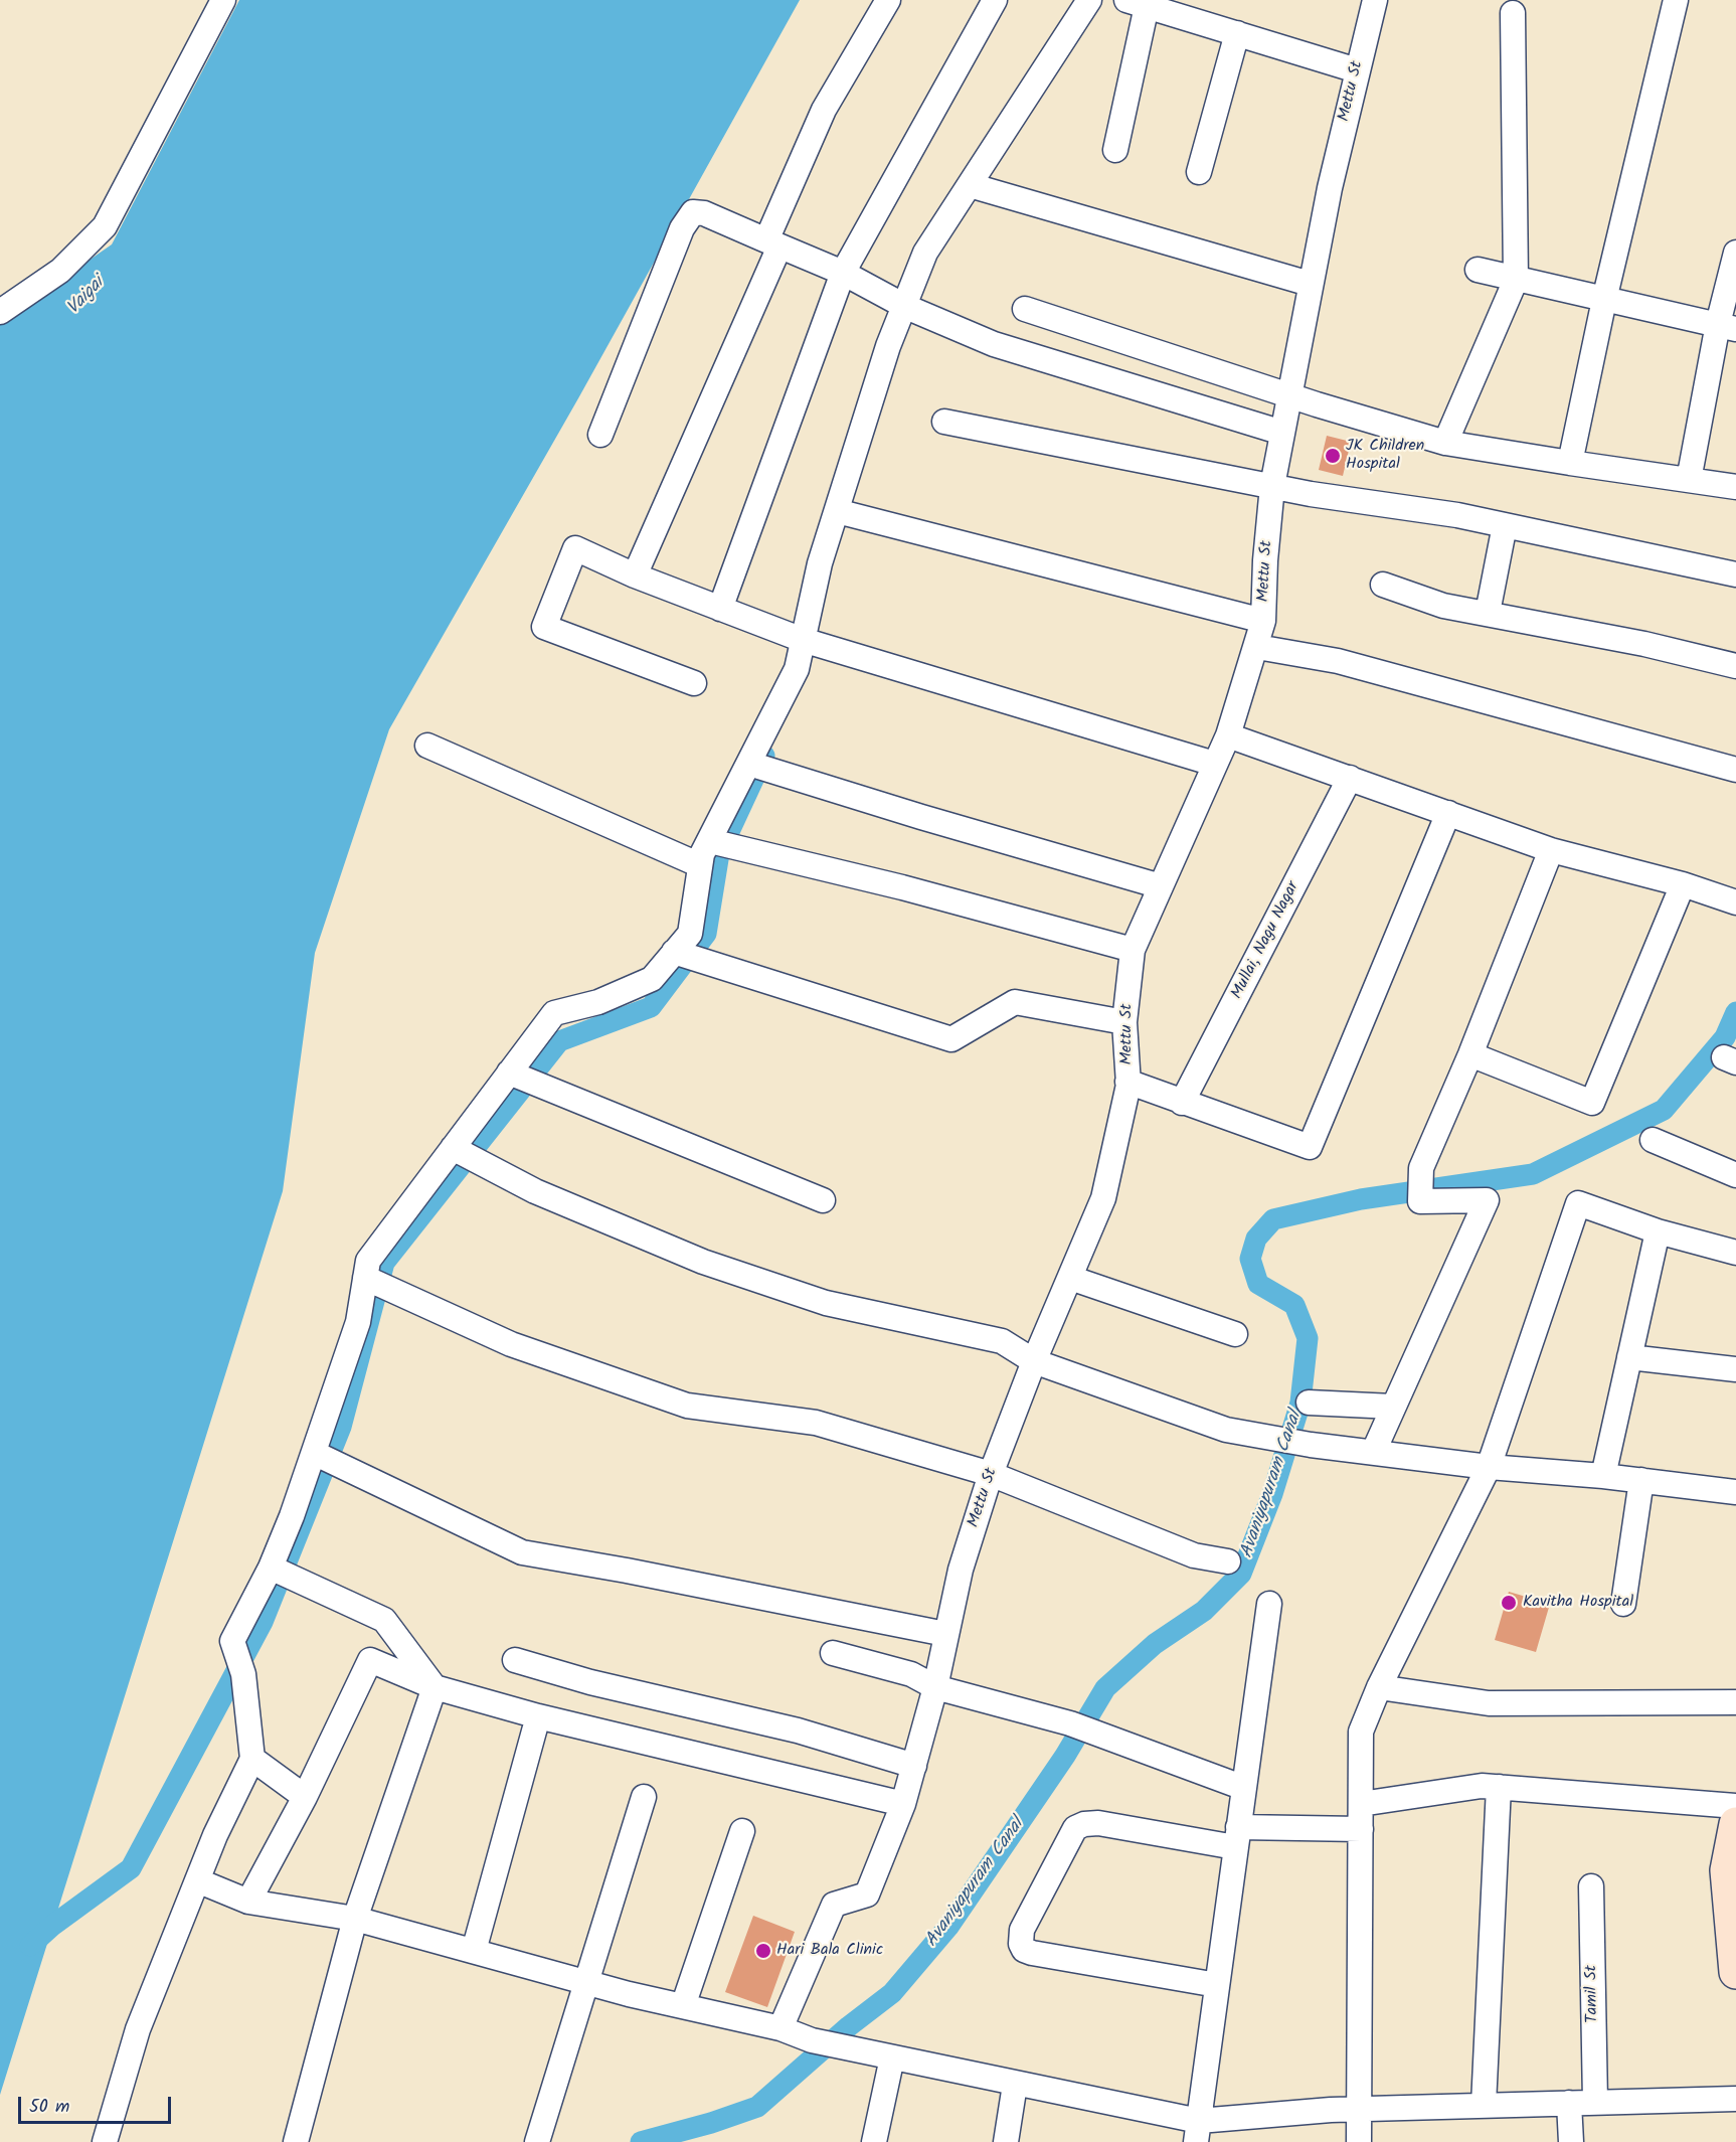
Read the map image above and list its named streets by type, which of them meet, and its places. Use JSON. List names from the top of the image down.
{
  "streets": {
    "street": ["Mettu St", "Mullai, Nagu Nagar", "Tamil St"]
  },
  "water": ["Vaigai", "Avaniyapuram Canal"],
  "places": ["JK Children Hospital", "Kavitha Hospital", "Hari Bala Clinic"],
  "scale_bar": "50 m"
}
